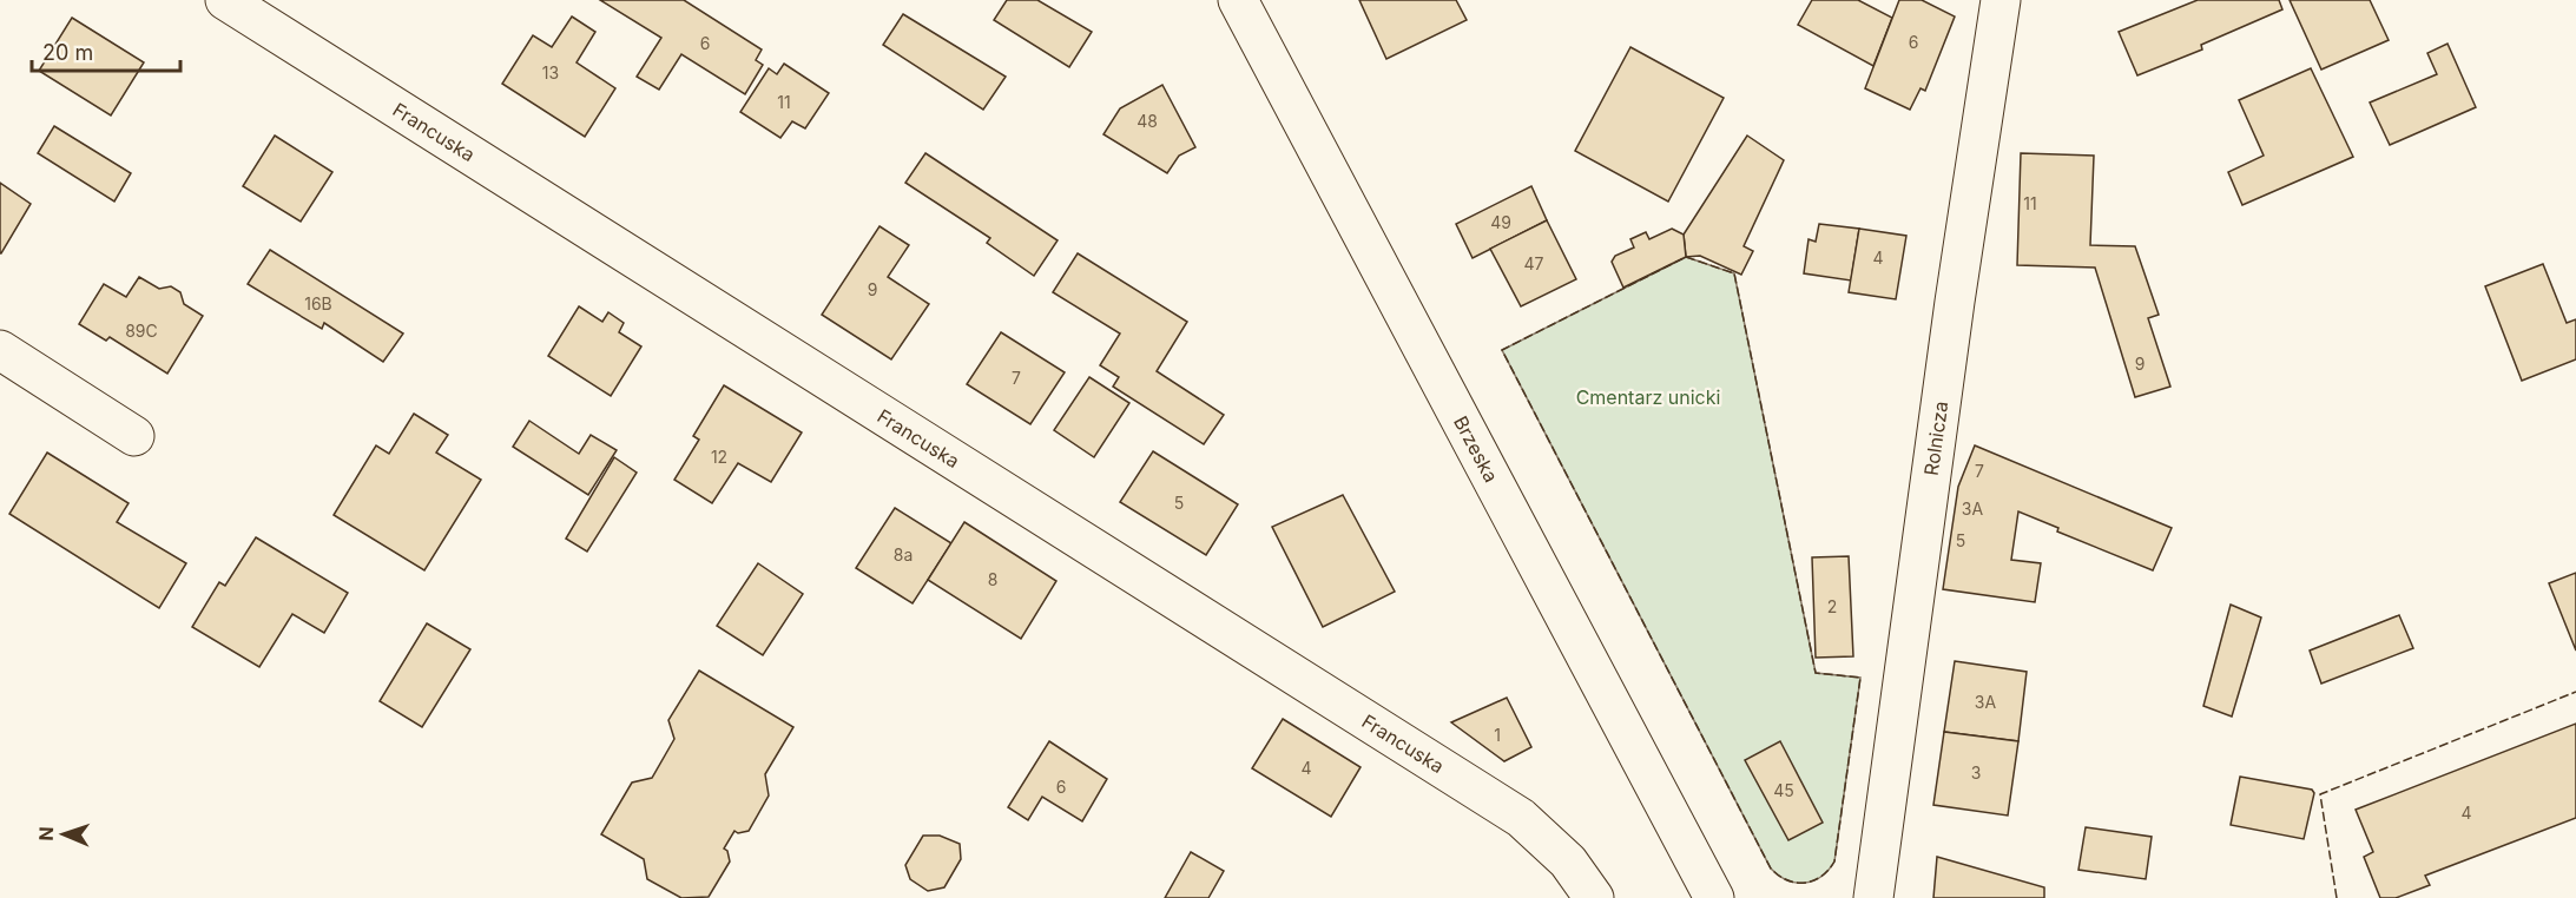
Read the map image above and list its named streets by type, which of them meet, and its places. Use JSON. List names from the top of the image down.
{
  "streets": {
    "street": ["Francuska", "Rolnicza", "Brzeska"]
  },
  "parks": ["Cmentarz unicki"],
  "house_numbers": [
    "6",
    "6",
    "13",
    "11",
    "48",
    "11",
    "49",
    "4",
    "47",
    "9",
    "16B",
    "89C",
    "9",
    "7",
    "12",
    "7",
    "5",
    "3A",
    "5",
    "8a",
    "8",
    "2",
    "3A",
    "1",
    "4",
    "3",
    "6",
    "45",
    "4"
  ],
  "scale_bar": "20 m",
  "north": "left"
}
